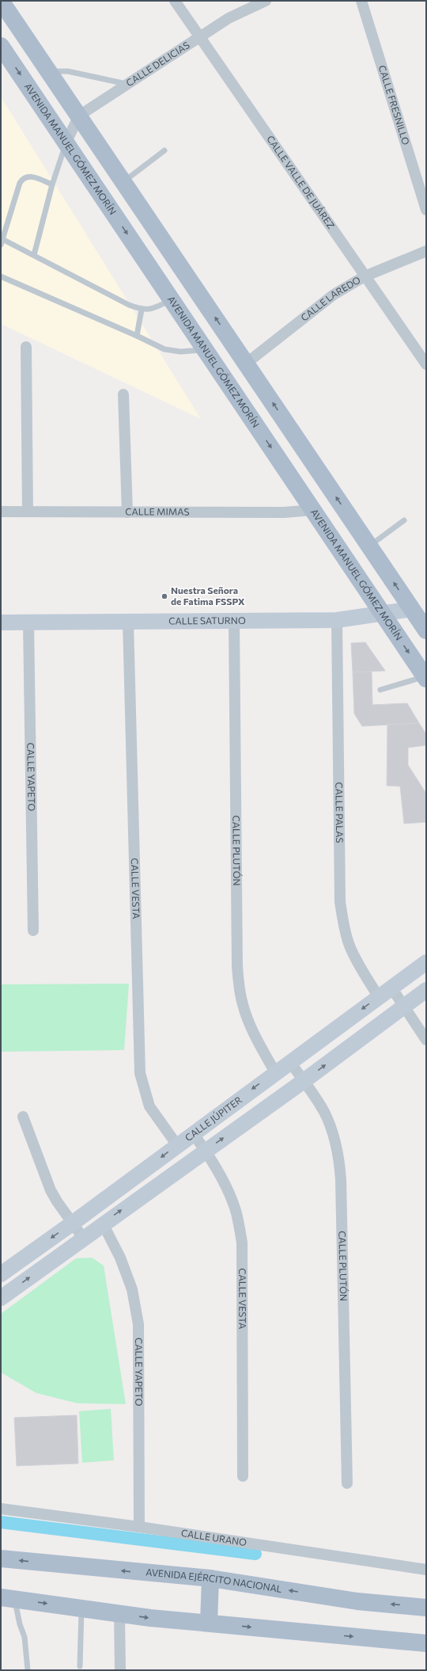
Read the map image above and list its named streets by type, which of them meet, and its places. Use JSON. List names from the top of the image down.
{
  "streets": {
    "main road": ["AVENIDA MANUEL GÓMEZ MORÍN", "AVENIDA EJÉRCITO NACIONAL"],
    "street": [
      "CALLE DELICIAS",
      "CALLE FRESNILLO",
      "CALLE VALLE DE JUÁREZ",
      "CALLE LAREDO",
      "CALLE MIMAS",
      "CALLE SATURNO",
      "CALLE YAPETO",
      "CALLE PALAS",
      "CALLE PLUTÓN",
      "CALLE VESTA",
      "CALLE JÚPITER",
      "CALLE URANO"
    ]
  },
  "crossings": [
    ["CALLE DELICIAS", "CALLE VALLE DE JUÁREZ"],
    ["AVENIDA MANUEL GÓMEZ MORÍN", "CALLE MIMAS"],
    ["AVENIDA MANUEL GÓMEZ MORÍN", "CALLE SATURNO"],
    ["CALLE VALLE DE JUÁREZ", "CALLE LAREDO"],
    ["CALLE SATURNO", "CALLE YAPETO"],
    ["CALLE SATURNO", "CALLE PALAS"],
    ["CALLE SATURNO", "CALLE PLUTÓN"],
    ["CALLE SATURNO", "CALLE VESTA"],
    ["CALLE YAPETO", "CALLE URANO"],
    ["CALLE PALAS", "CALLE JÚPITER"],
    ["CALLE PLUTÓN", "CALLE JÚPITER"],
    ["CALLE VESTA", "CALLE JÚPITER"]
  ],
  "places": ["Nuestra Señora de Fatima FSSPX"]
}
